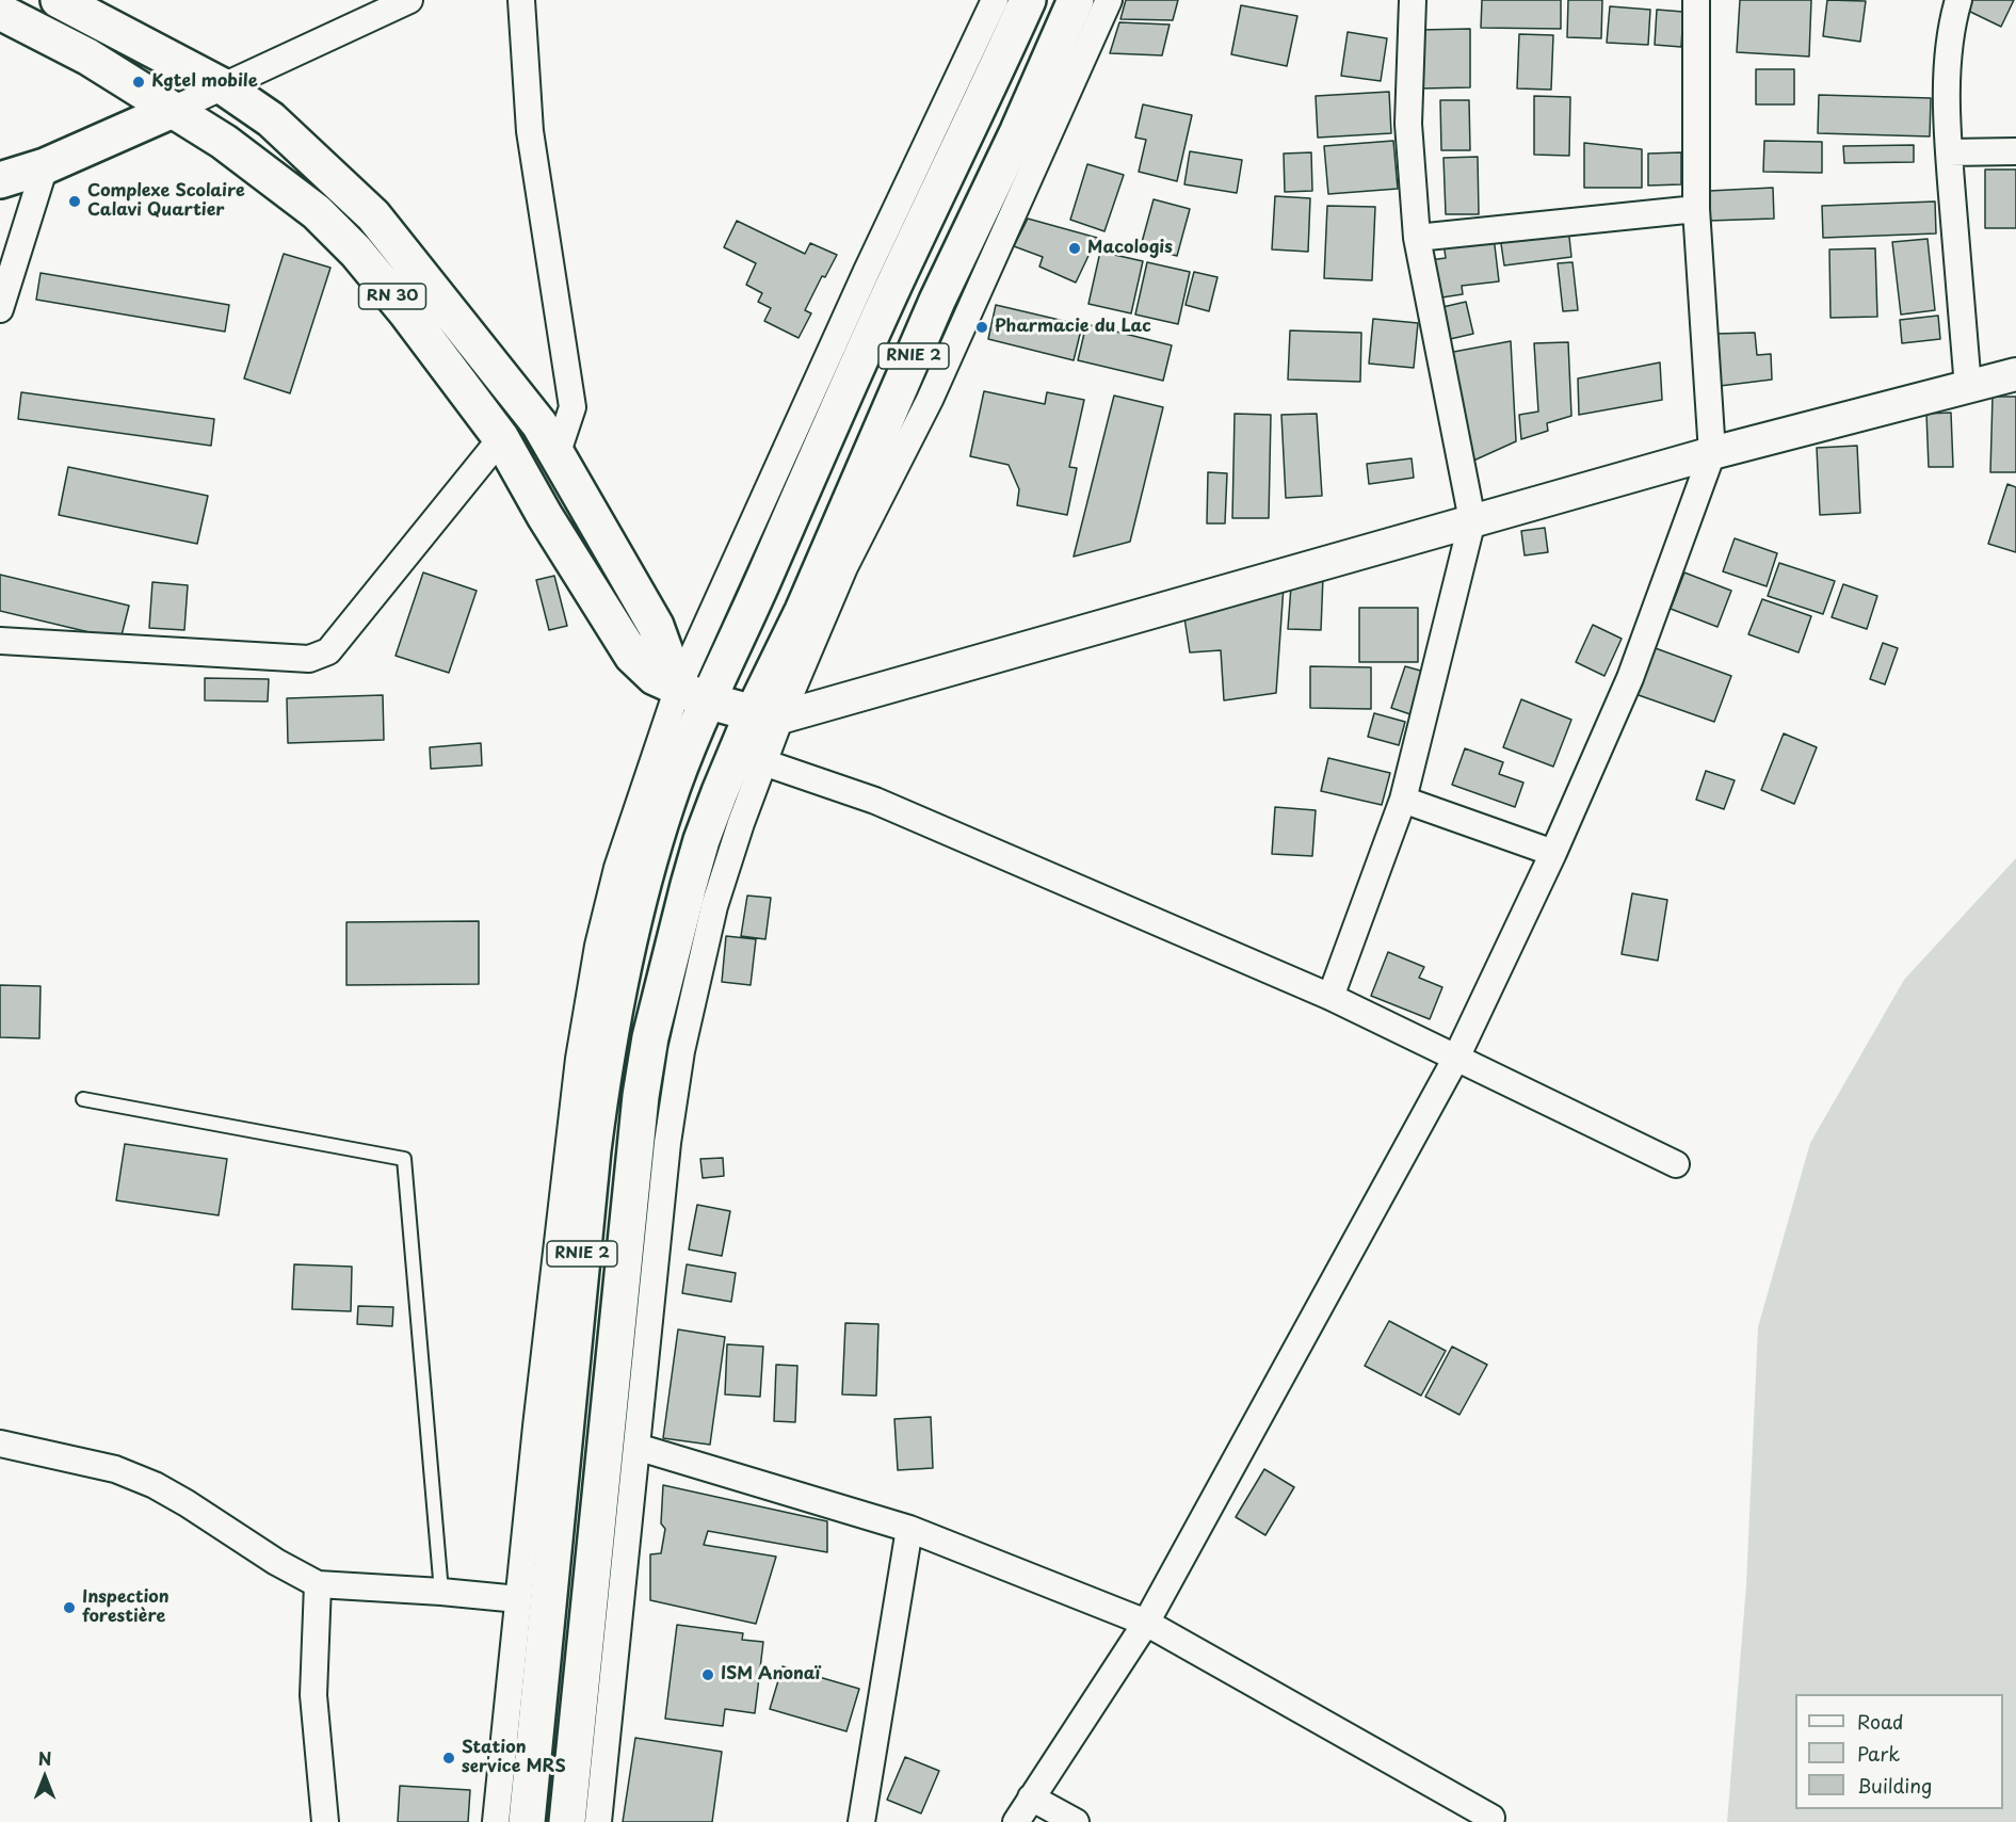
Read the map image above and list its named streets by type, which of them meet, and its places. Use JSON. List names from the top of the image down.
{
  "streets": {
    "main road": ["RN 30", "RNIE 2"]
  },
  "crossings": [
    ["RN 30", "RNIE 2"]
  ],
  "places": [
    "Kgtel mobile",
    "Complexe Scolaire Calavi Quartier",
    "Macologis",
    "Pharmacie du Lac",
    "Inspection forestière",
    "ISM Anonaï",
    "Station service MRS"
  ],
  "legend": ["Road", "Park", "Building"],
  "north": "top"
}
